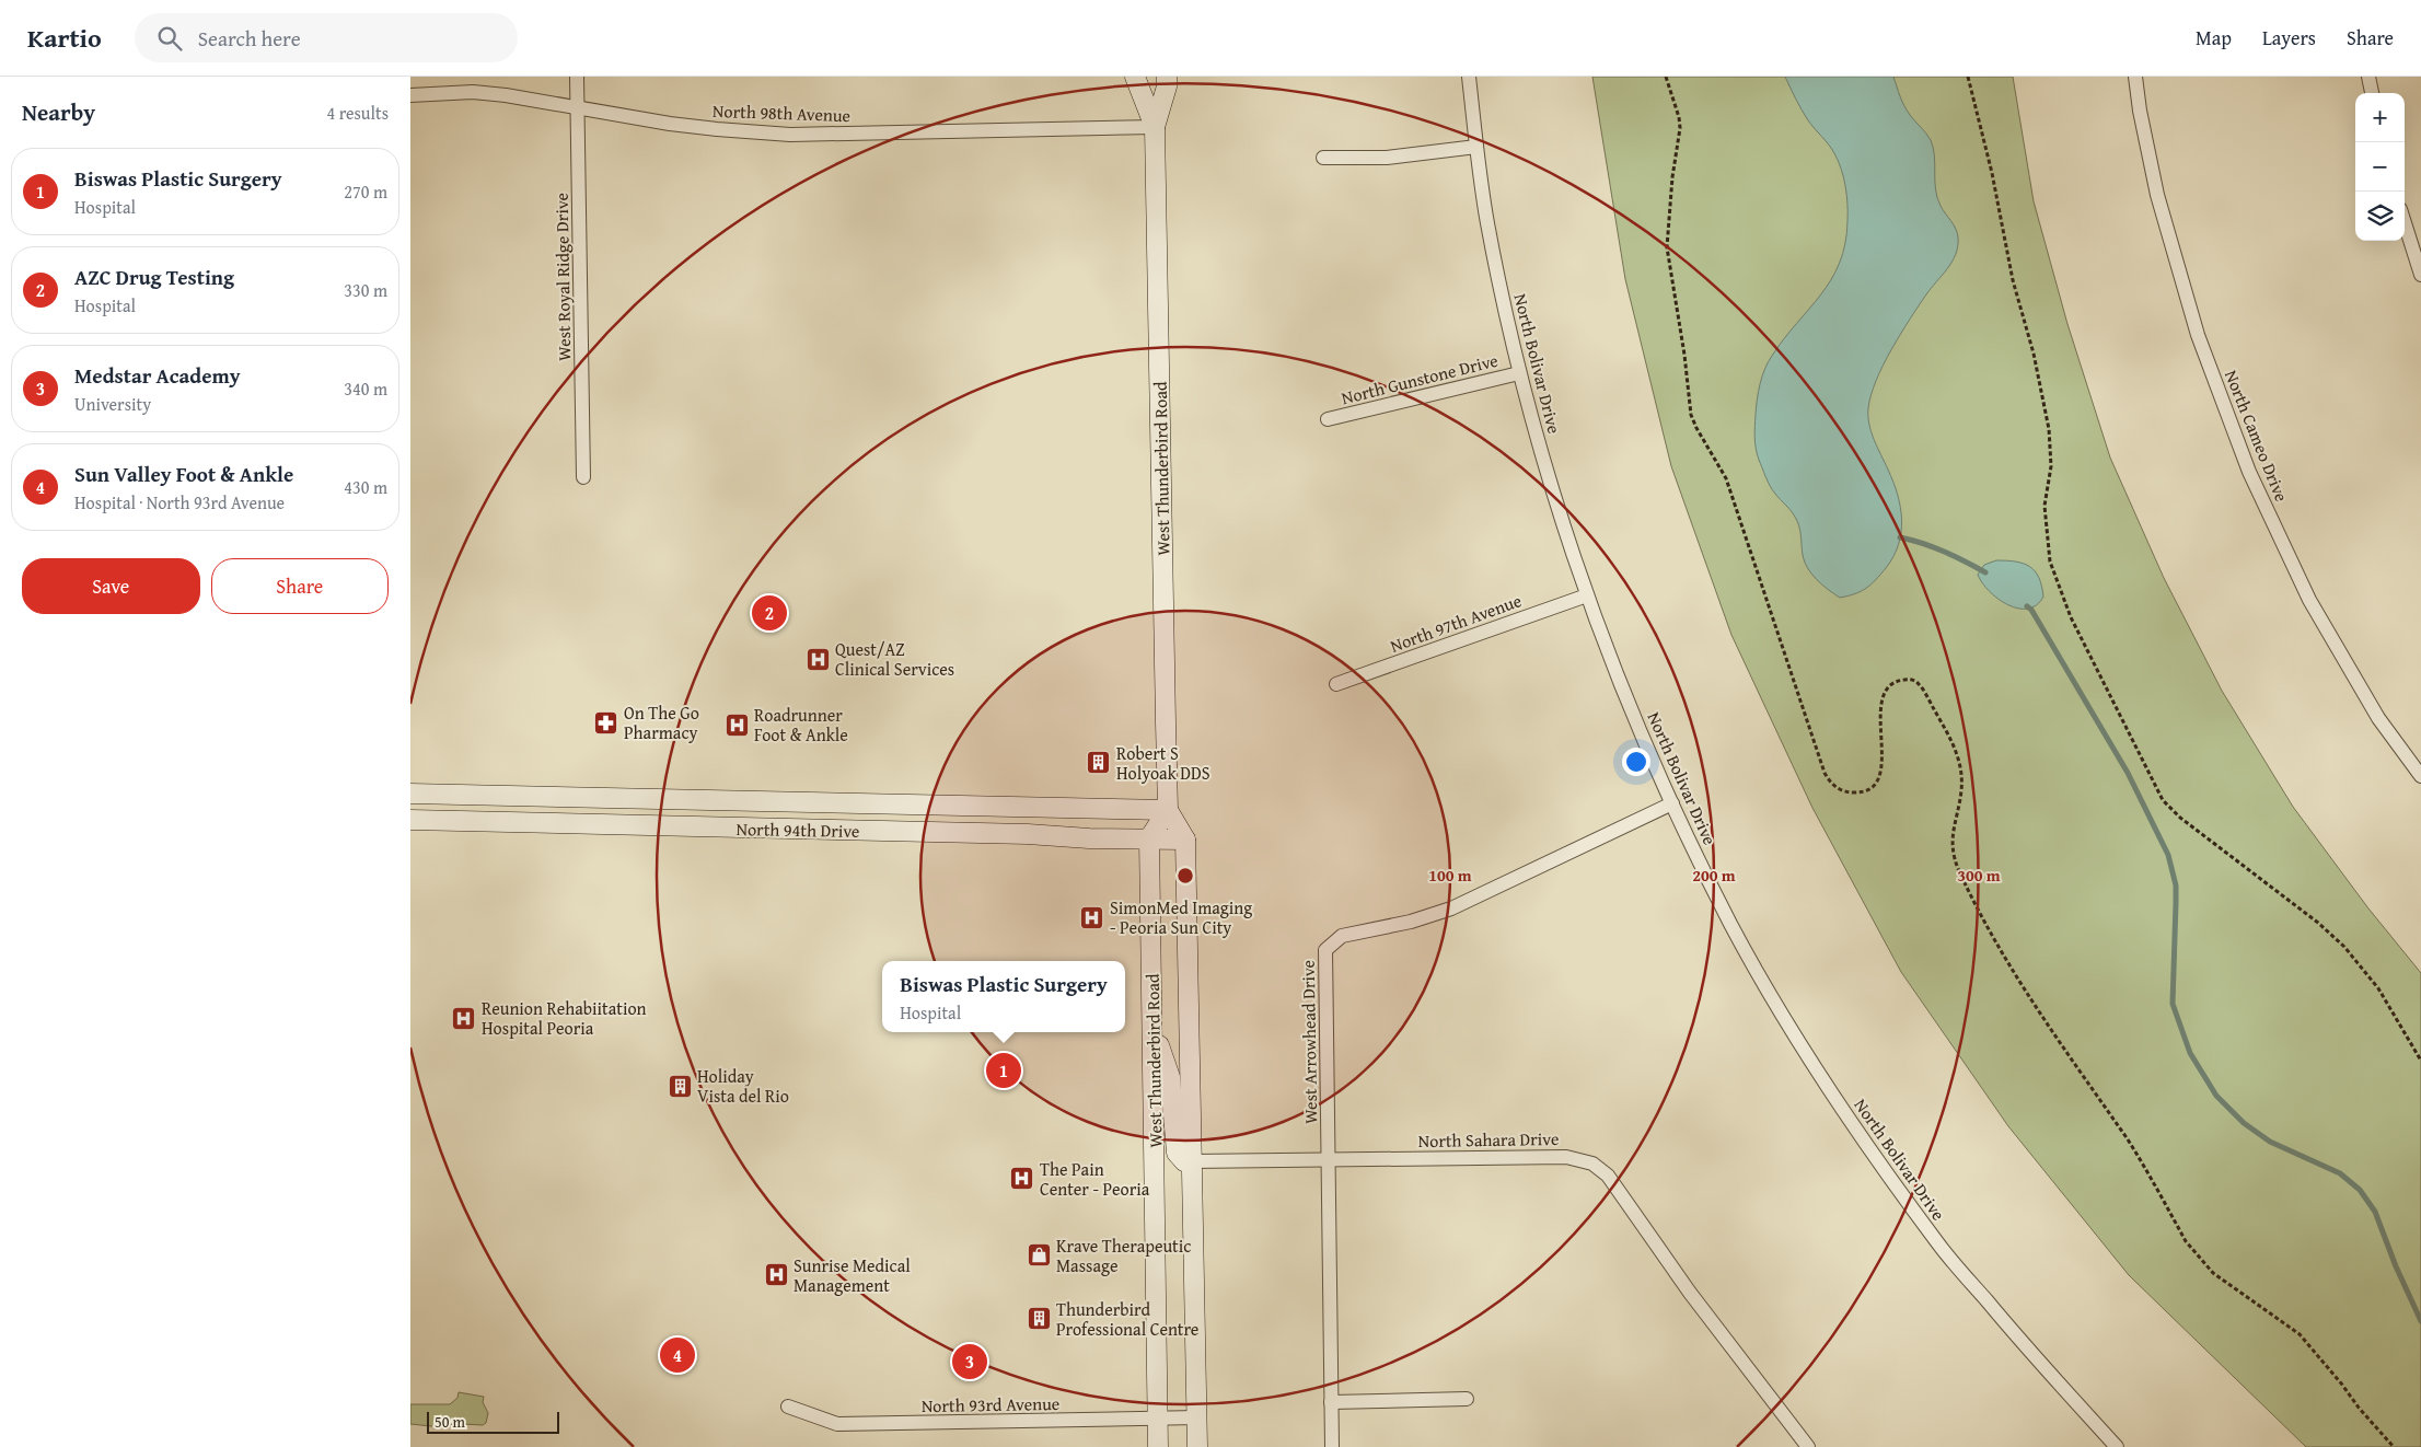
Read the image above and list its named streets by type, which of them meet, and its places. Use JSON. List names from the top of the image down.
{
  "streets": {
    "main road": ["West Thunderbird Road", "North 94th Drive"],
    "street": [
      "North 98th Avenue",
      "West Royal Ridge Drive",
      "North Bolivar Drive",
      "North Gunstone Drive",
      "North Cameo Drive",
      "North 97th Avenue",
      "West Arrowhead Drive",
      "North Sahara Drive",
      "North 93rd Avenue"
    ]
  },
  "crossings": [
    ["North 98th Avenue", "West Royal Ridge Drive"],
    ["North 98th Avenue", "West Thunderbird Road"],
    ["North Bolivar Drive", "North Gunstone Drive"],
    ["North Bolivar Drive", "North 97th Avenue"],
    ["North Bolivar Drive", "West Arrowhead Drive"],
    ["West Thunderbird Road", "North 94th Drive"],
    ["West Thunderbird Road", "North Sahara Drive"],
    ["West Thunderbird Road", "North 93rd Avenue"],
    ["West Arrowhead Drive", "North Sahara Drive"]
  ],
  "places": {
    "hospital": [
      "Quest/AZ Clinical Services",
      "Roadrunner Foot & Ankle",
      "SimonMed Imaging - Peoria Sun City",
      "Reunion Rehabiitation Hospital Peoria",
      "The Pain Center - Peoria",
      "Sunrise Medical Management"
    ],
    "pharmacy": ["On The Go Pharmacy"],
    "building": ["Robert S Holyoak DDS", "Holiday Vista del Rio", "Thunderbird Professional Centre"],
    "shop": ["Krave Therapeutic Massage"]
  },
  "scale_bar": "50 m",
  "page": {
    "header": "Kartio",
    "search": "Search here",
    "nav": ["Map", "Layers", "Share"],
    "heading": ["Nearby", "4 results"],
    "map_buttons": ["+", "−"],
    "list": [
      {
        "mark": "1",
        "name": "Biswas Plastic Surgery",
        "note": "Hospital",
        "value": "270 m"
      },
      {
        "mark": "2",
        "name": "AZC Drug Testing",
        "note": "Hospital",
        "value": "330 m"
      },
      {
        "mark": "3",
        "name": "Medstar Academy",
        "note": "University",
        "value": "340 m"
      },
      {
        "mark": "4",
        "name": "Sun Valley Foot & Ankle",
        "note": "Hospital · North 93rd Avenue",
        "value": "430 m"
      }
    ],
    "buttons": ["Save", "Share"],
    "pins": [
      "2",
      "1",
      "4",
      "3"
    ],
    "popup": ["Biswas Plastic Surgery", "Hospital"],
    "scale": "50 m"
  },
  "rings": ["100 m", "200 m", "300 m"]
}
